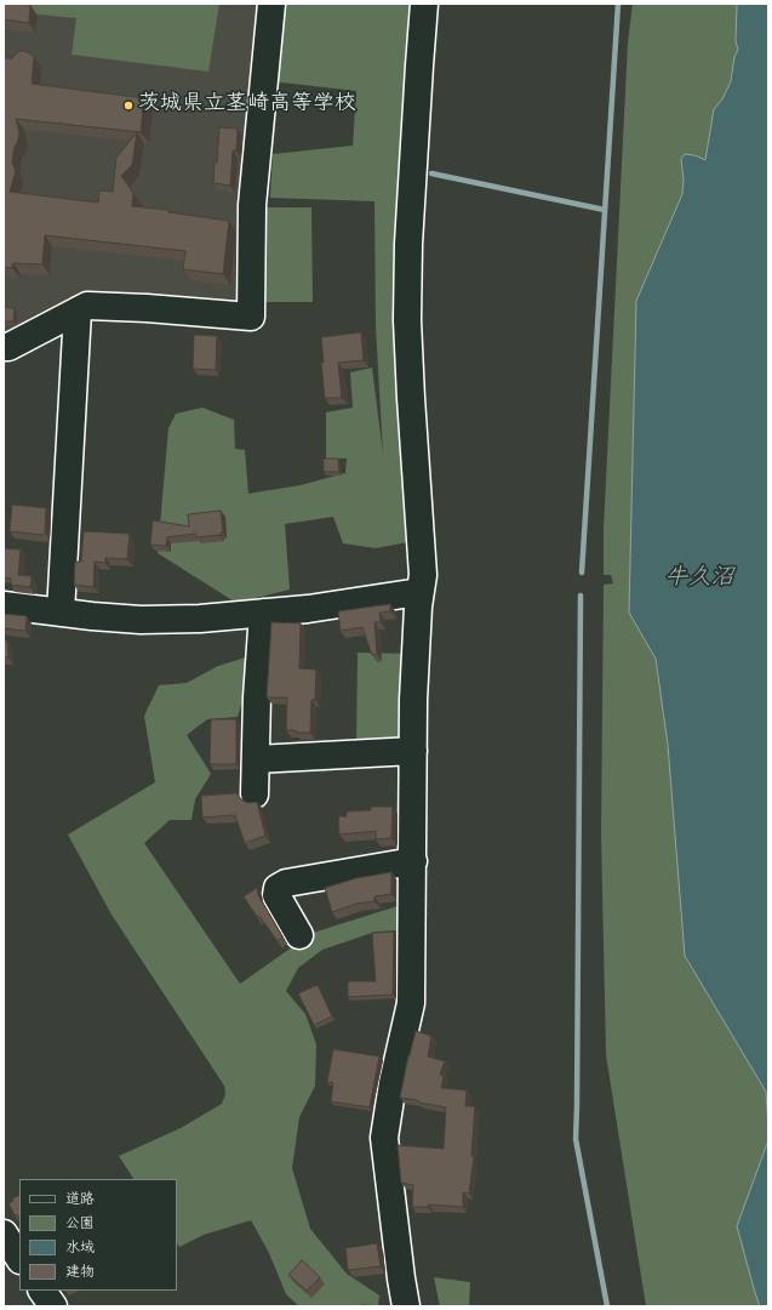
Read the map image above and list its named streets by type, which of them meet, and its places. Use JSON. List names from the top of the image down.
{
  "water": ["牛久沼"],
  "places": ["茨城県立茎崎高等学校"],
  "legend": [
    "道路",
    "公園",
    "水域",
    "建物"
  ]
}
